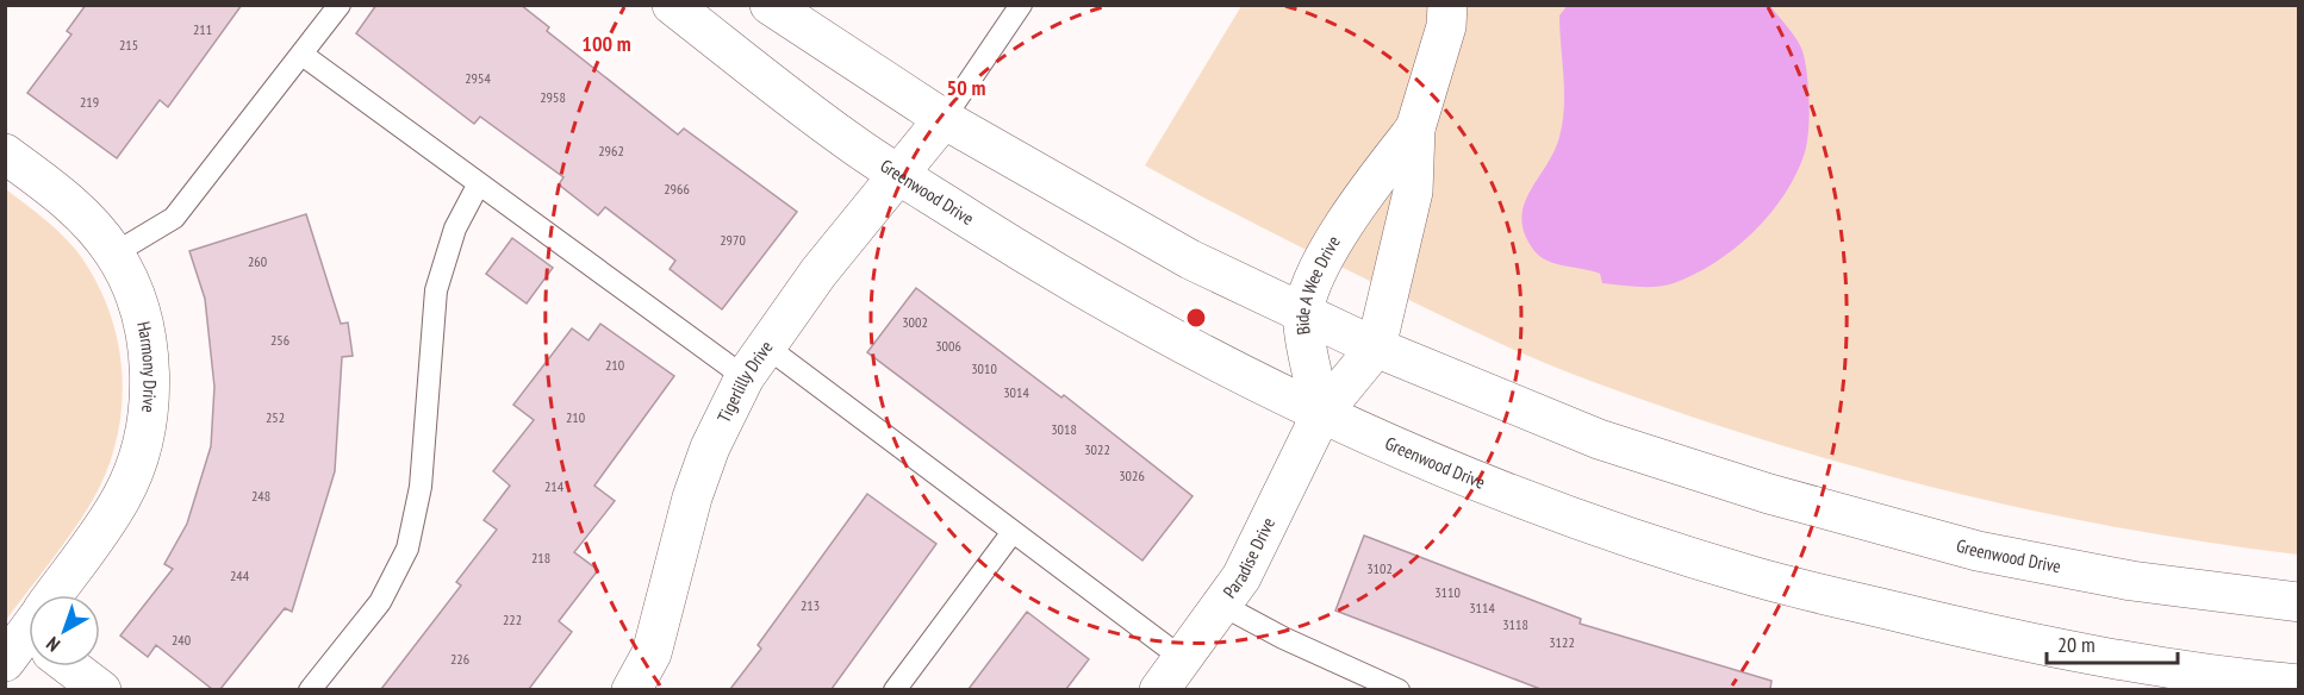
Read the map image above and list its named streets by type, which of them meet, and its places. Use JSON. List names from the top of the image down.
{
  "streets": {
    "street": [
      "Greenwood Drive",
      "Bide A Wee Drive",
      "Harmony Drive",
      "Tigerlilly Drive",
      "Paradise Drive"
    ]
  },
  "crossings": [
    ["Greenwood Drive", "Bide A Wee Drive"],
    ["Greenwood Drive", "Tigerlilly Drive"],
    ["Greenwood Drive", "Paradise Drive"],
    ["Bide A Wee Drive", "Paradise Drive"]
  ],
  "house_numbers": [
    "211",
    "215",
    "2954",
    "2958",
    "219",
    "2962",
    "2966",
    "2970",
    "260",
    "3002",
    "256",
    "3006",
    "210",
    "3010",
    "3014",
    "252",
    "210",
    "3018",
    "3022",
    "3026",
    "214",
    "248",
    "218",
    "3102",
    "244",
    "3110",
    "213",
    "3114",
    "222",
    "3118",
    "240",
    "3122",
    "226"
  ],
  "scale_bar": "20 m",
  "north": "bottom left",
  "rings": ["100 m", "50 m"]
}
